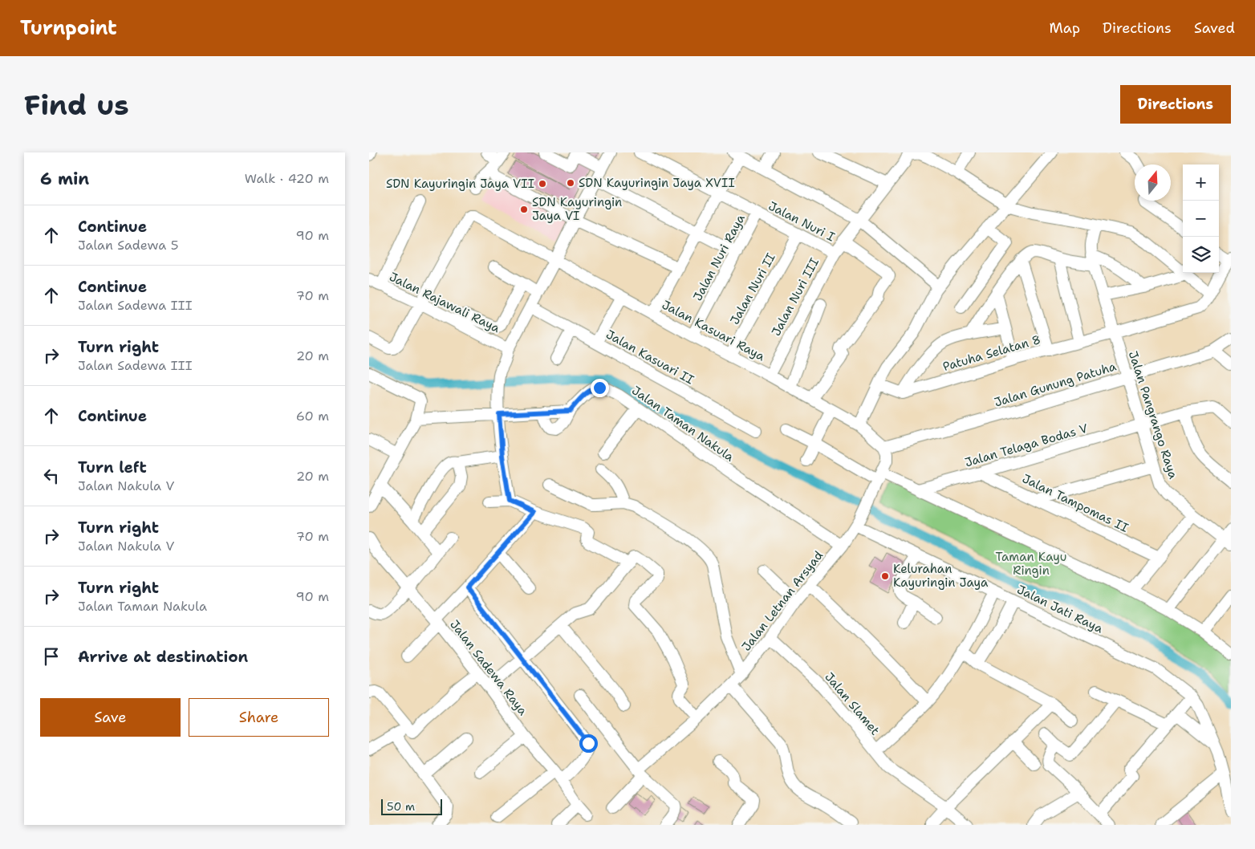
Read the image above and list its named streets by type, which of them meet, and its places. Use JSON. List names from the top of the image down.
{
  "streets": {
    "street": [
      "Jalan Nuri I",
      "Jalan Nuri Raya",
      "Jalan Nuri II",
      "Jalan Nuri III",
      "Jalan Rajawali Raya",
      "Jalan Kasuari Raya",
      "Patuha Selatan 8",
      "Jalan Kasuari II",
      "Jalan Gunung Patuha",
      "Jalan Pangrango Raya",
      "Jalan Taman Nakula",
      "Jalan Telaga Bodas V",
      "Jalan Tampomas II",
      "Jalan Letnan Arsyad",
      "Jalan Jati Raya",
      "Jalan Sadewa Raya",
      "Jalan Slamet"
    ]
  },
  "crossings": [
    ["Jalan Nuri I", "Jalan Nuri Raya"],
    ["Jalan Nuri I", "Jalan Nuri II"],
    ["Jalan Nuri I", "Jalan Nuri III"],
    ["Jalan Nuri Raya", "Jalan Kasuari Raya"],
    ["Jalan Nuri II", "Jalan Kasuari Raya"],
    ["Jalan Nuri III", "Jalan Kasuari Raya"],
    ["Jalan Rajawali Raya", "Jalan Kasuari Raya"],
    ["Patuha Selatan 8", "Jalan Pangrango Raya"],
    ["Jalan Gunung Patuha", "Jalan Pangrango Raya"],
    ["Jalan Gunung Patuha", "Jalan Letnan Arsyad"],
    ["Jalan Pangrango Raya", "Jalan Telaga Bodas V"],
    ["Jalan Taman Nakula", "Jalan Letnan Arsyad"],
    ["Jalan Telaga Bodas V", "Jalan Tampomas II"],
    ["Jalan Letnan Arsyad", "Jalan Jati Raya"],
    ["Jalan Letnan Arsyad", "Jalan Slamet"]
  ],
  "parks": ["Taman Kayu Ringin"],
  "places": [
    "SDN Kayuringin Jaya XVII",
    "SDN Kayuringin Jaya VII",
    "SDN Kayuringin Jaya VI",
    "Kelurahan Kayuringin Jaya"
  ],
  "scale_bar": "50 m",
  "north": "top",
  "page": {
    "header": "Turnpoint",
    "nav": ["Map", "Directions", "Saved"],
    "buttons": [
      "Directions",
      ["Save", "Share"]
    ],
    "title": "Find us",
    "heading": ["6 min", "Walk · 420 m"],
    "map_buttons": ["+", "−"],
    "list": [
      ["Continue", "Jalan Sadewa 5", "90 m"],
      ["Continue", "Jalan Sadewa III", "70 m"],
      ["Turn right", "Jalan Sadewa III", "20 m"],
      ["Continue", "60 m"],
      ["Turn left", "Jalan Nakula V", "20 m"],
      ["Turn right", "Jalan Nakula V", "70 m"],
      ["Turn right", "Jalan Taman Nakula", "90 m"],
      "Arrive at destination"
    ],
    "scale": "50 m"
  }
}
